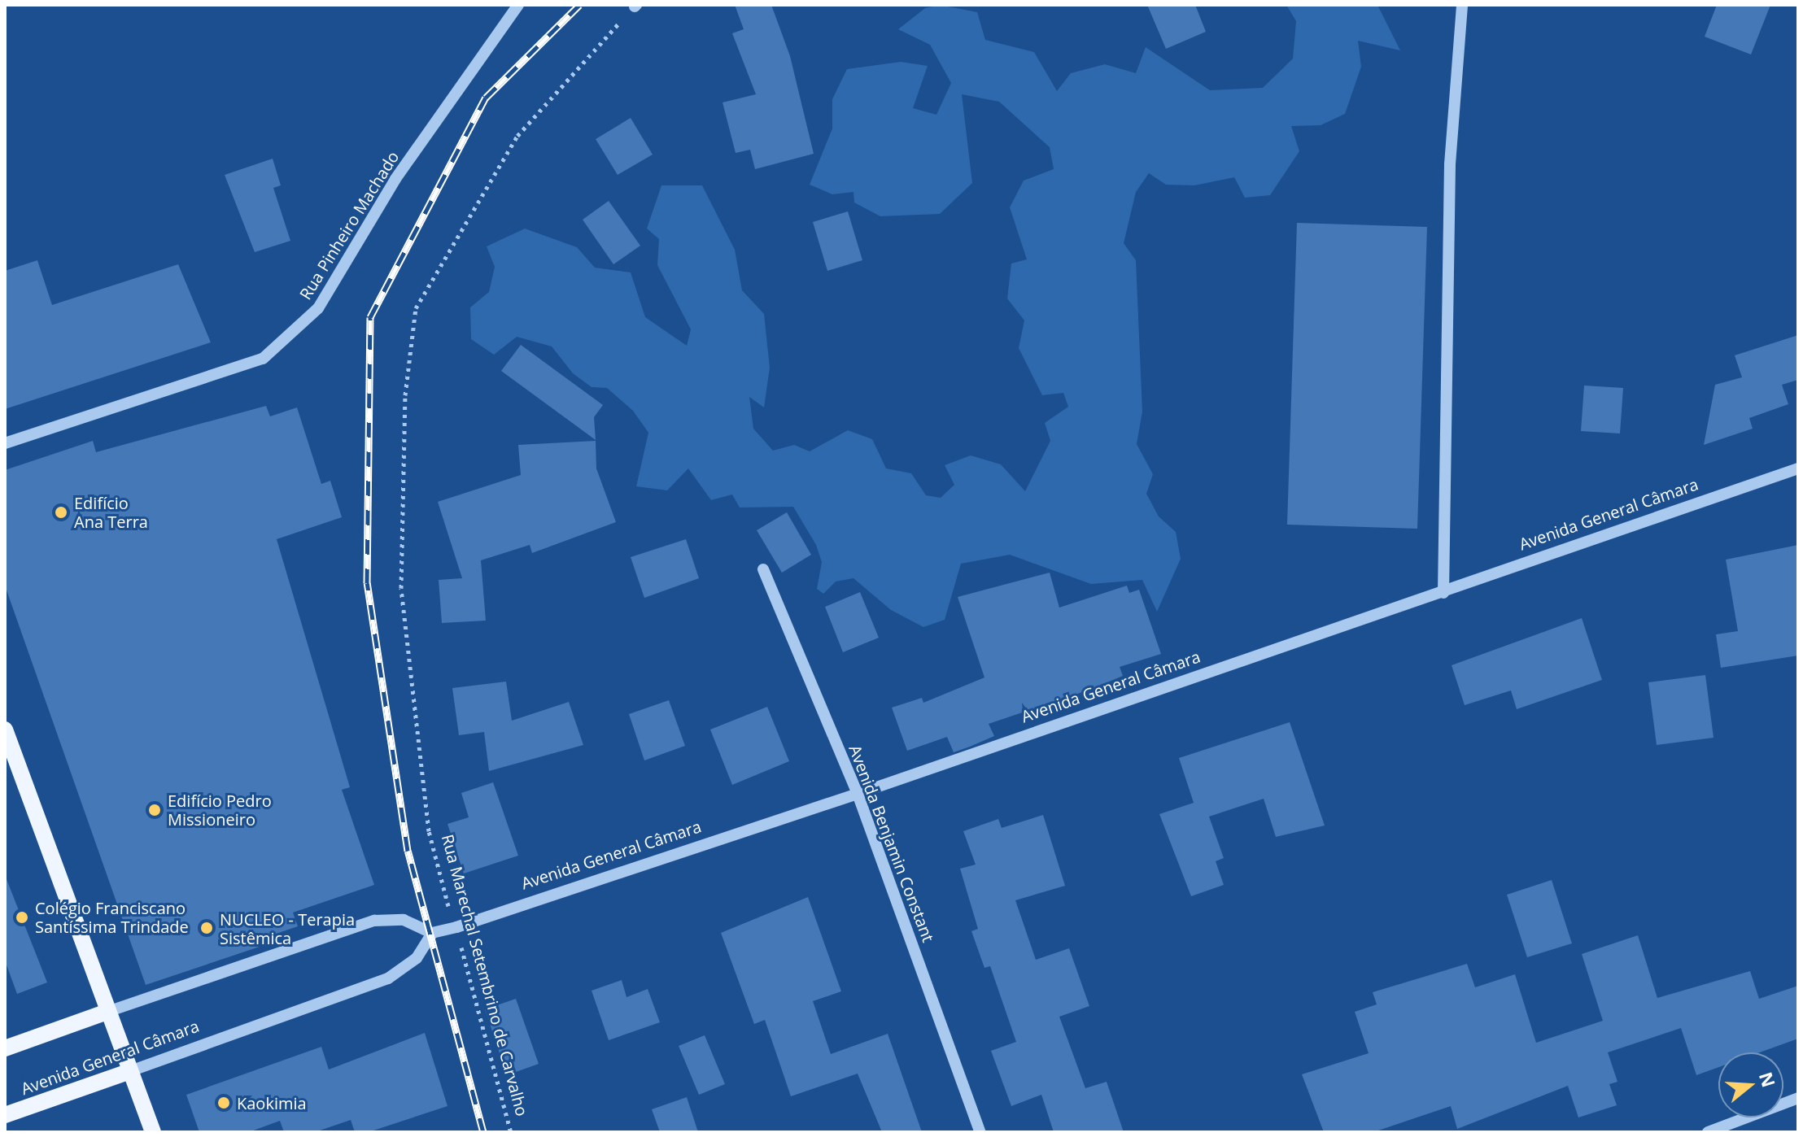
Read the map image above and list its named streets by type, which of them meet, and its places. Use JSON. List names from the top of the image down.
{
  "streets": {
    "main road": ["Avenida General Câmara"],
    "street": ["Rua Pinheiro Machado", "Avenida Benjamin Constant"],
    "path": ["Rua Marechal Setembrino de Carvalho"]
  },
  "crossings": [
    ["Avenida General Câmara", "Avenida Benjamin Constant"],
    ["Avenida General Câmara", "Rua Marechal Setembrino de Carvalho"]
  ],
  "places": [
    "Edifício Ana Terra",
    "Edifício Pedro Missioneiro",
    "Colégio Franciscano Santíssima Trindade",
    "NUCLEO - Terapia Sistêmica",
    "Kaokimia"
  ],
  "north": "right"
}
